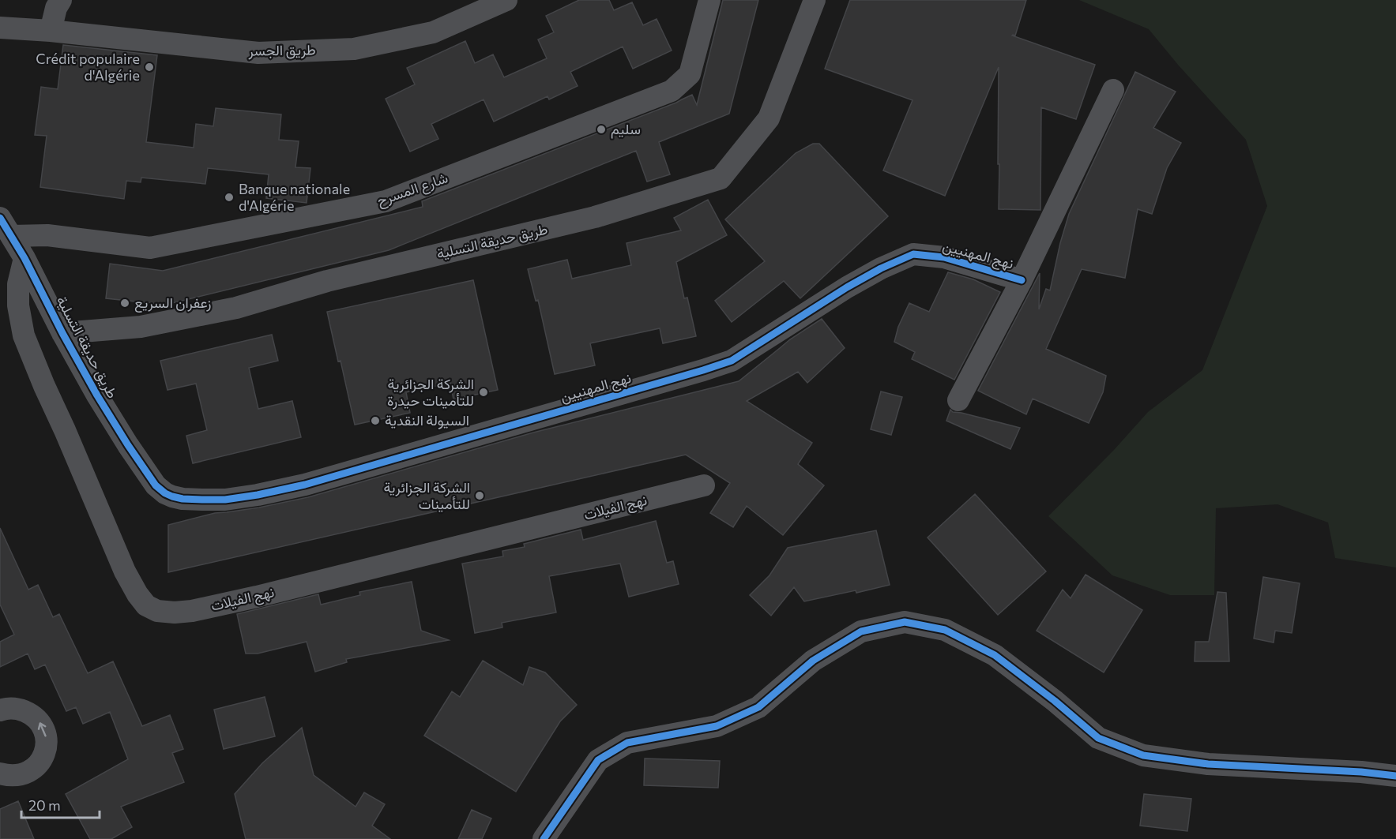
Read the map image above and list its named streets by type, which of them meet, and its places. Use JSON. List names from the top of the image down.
{
  "streets": {
    "street": [
      "طريق الجسر",
      "شارع المسرح",
      "طريق حديقة التسلية",
      "نهج المهنيين",
      "نهج الفيلات"
    ]
  },
  "crossings": [
    ["شارع المسرح", "طريق حديقة التسلية"],
    ["طريق حديقة التسلية", "نهج المهنيين"],
    ["طريق حديقة التسلية", "نهج الفيلات"]
  ],
  "places": [
    "Crédit populaire d'Algérie",
    "سليم",
    "Banque nationale d'Algérie",
    "زعفران السريع",
    "الشركة الجزائرية للتأمينات حيدرة",
    "السيولة النقدية",
    "الشركة الجزائرية للتأمينات"
  ],
  "scale_bar": "20 m"
}
